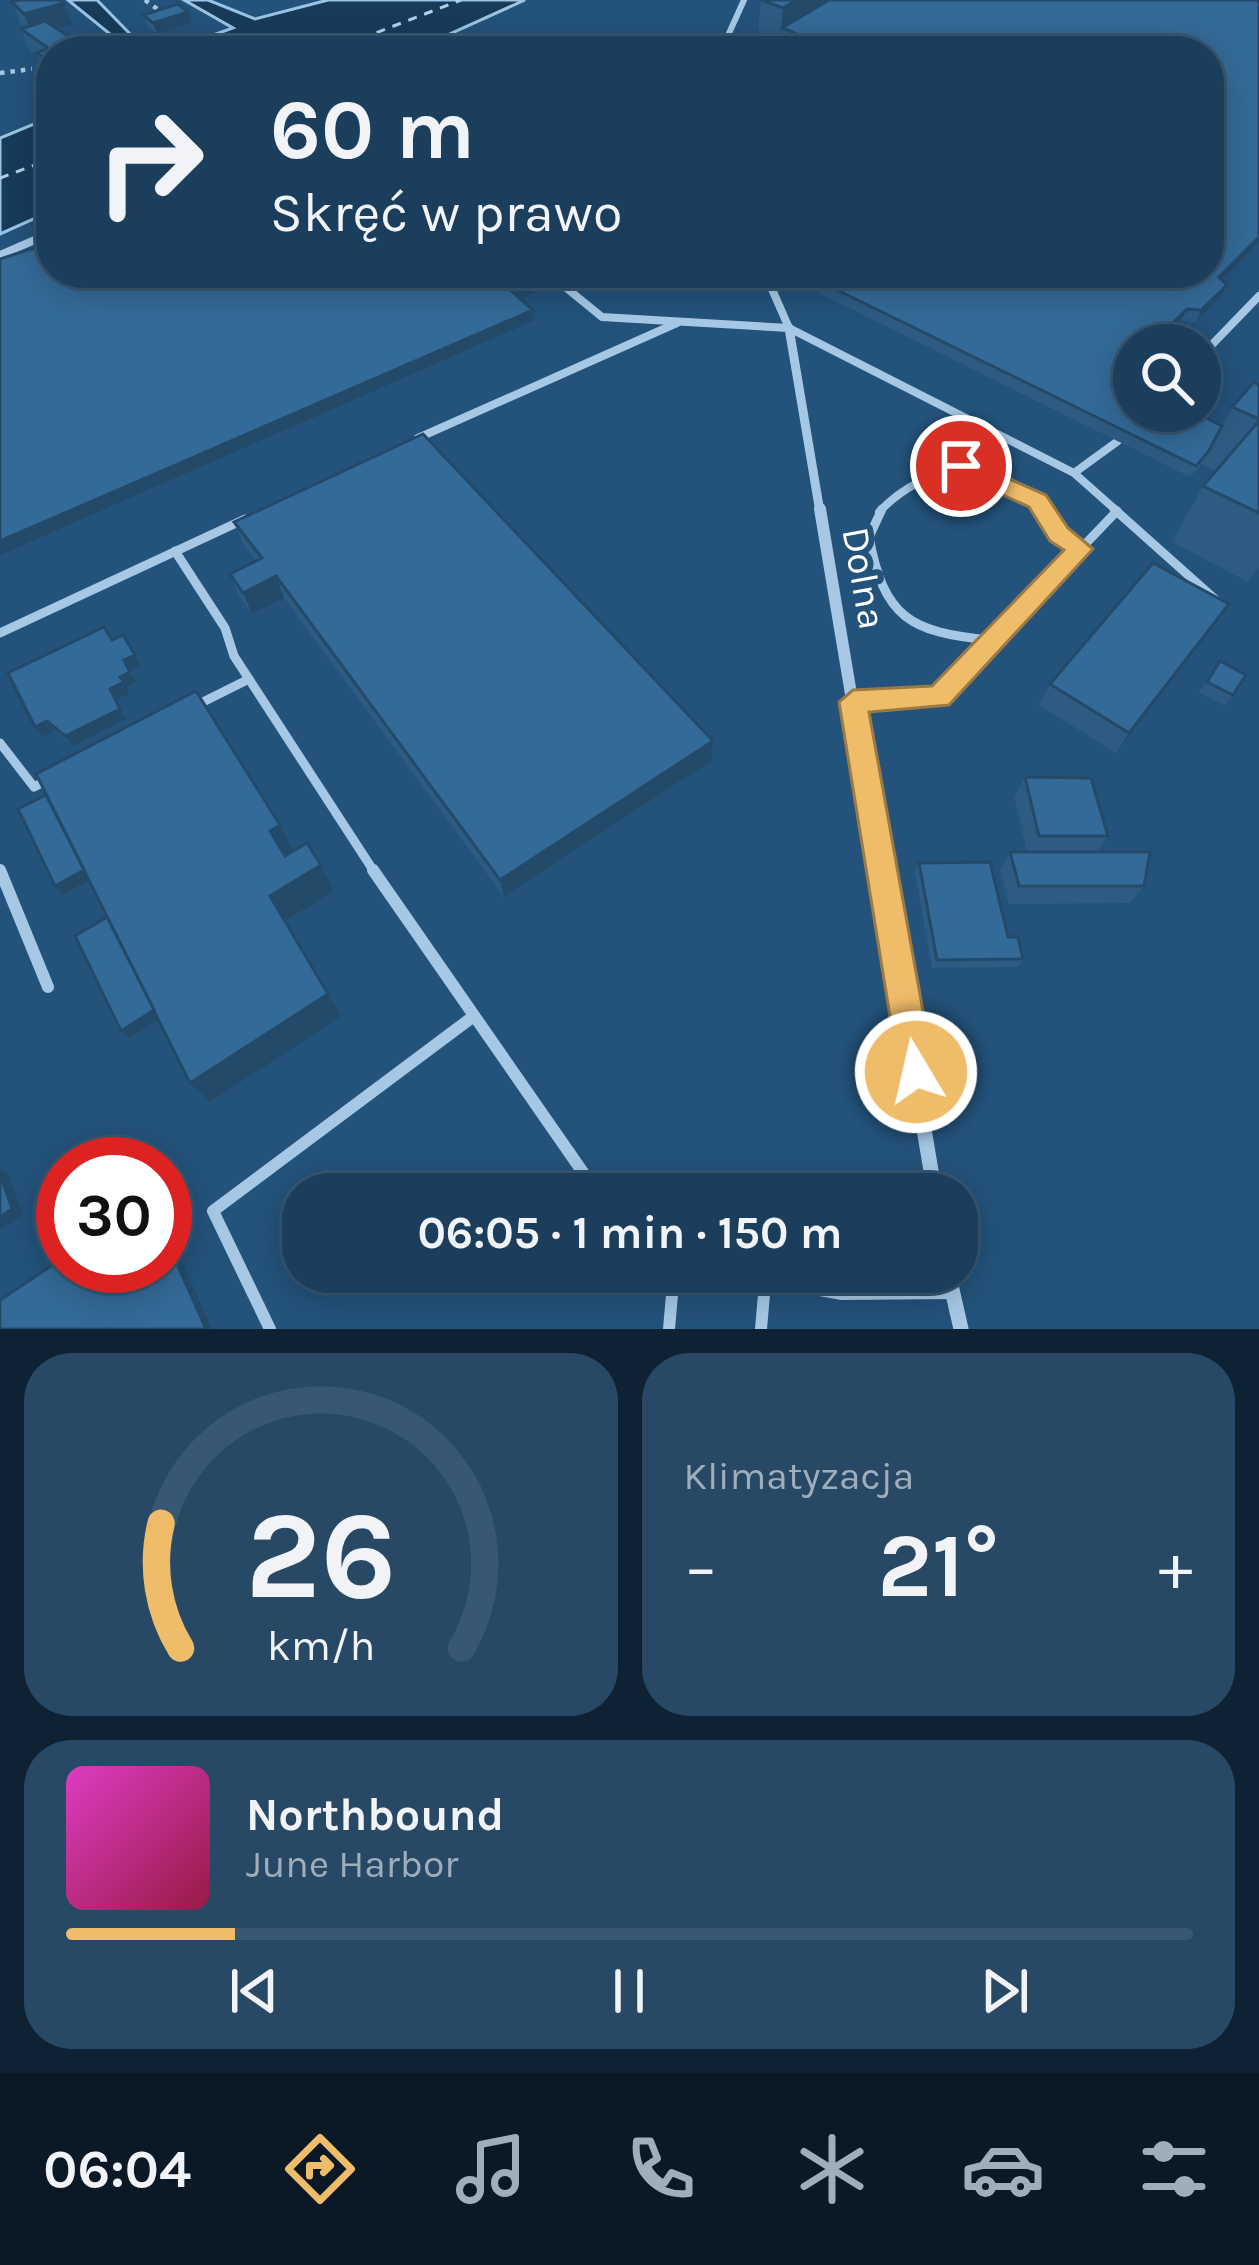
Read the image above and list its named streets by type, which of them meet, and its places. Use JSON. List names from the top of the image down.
{
  "streets": {
    "street": ["Dolna"]
  },
  "page": {
    "turn": ["60 m", "Skręć w prawo"],
    "limit": "30",
    "trip": "06:05 · 1 min · 150 m",
    "tile": "Klimatyzacja",
    "heat": ["−", "21°", "+"],
    "song": ["Northbound", "June Harbor"],
    "tabs": "06:04",
    "gauge": ["26", "km/h"]
  }
}
